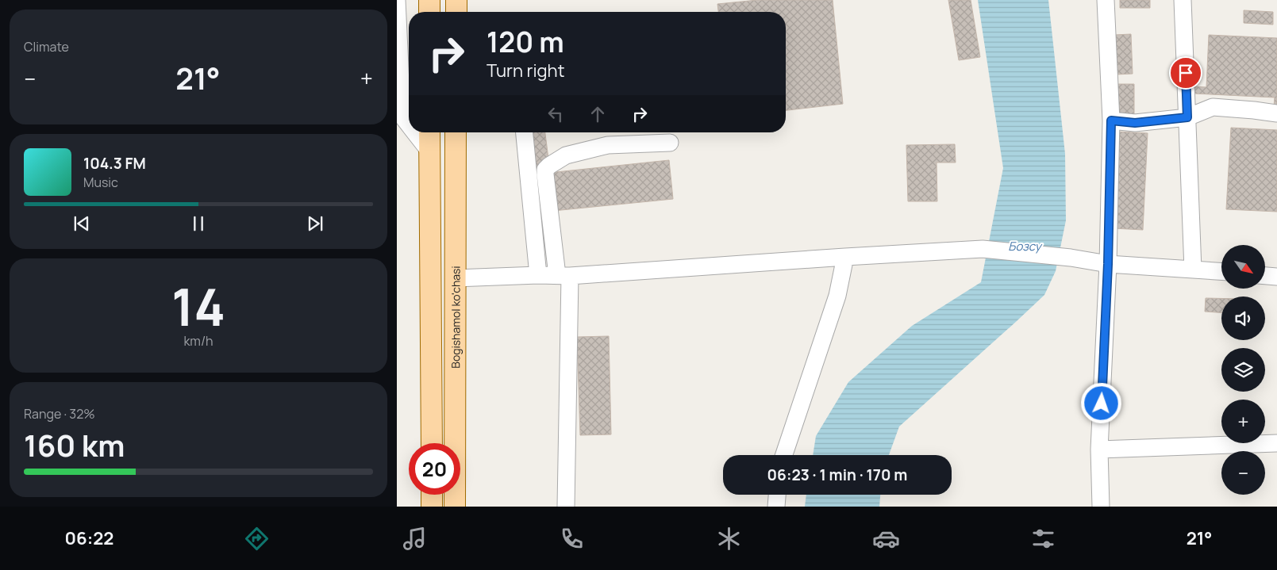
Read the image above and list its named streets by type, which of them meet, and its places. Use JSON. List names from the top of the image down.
{
  "streets": {
    "main road": ["Bogishamol ko'chasi"]
  },
  "water": ["Бозсу"],
  "north": "bottom right",
  "page": {
    "tile": [
      "Climate",
      ["14", "km/h"],
      ["Range · 32%", "160 km"]
    ],
    "turn": ["120 m", "Turn right"],
    "heat": ["−", "21°", "+"],
    "song": ["104.3 FM", "Music"],
    "map_buttons": ["+", "−"],
    "limit": "20",
    "trip": "06:23 · 1 min · 170 m",
    "tabs": ["06:22", "21°"]
  }
}
